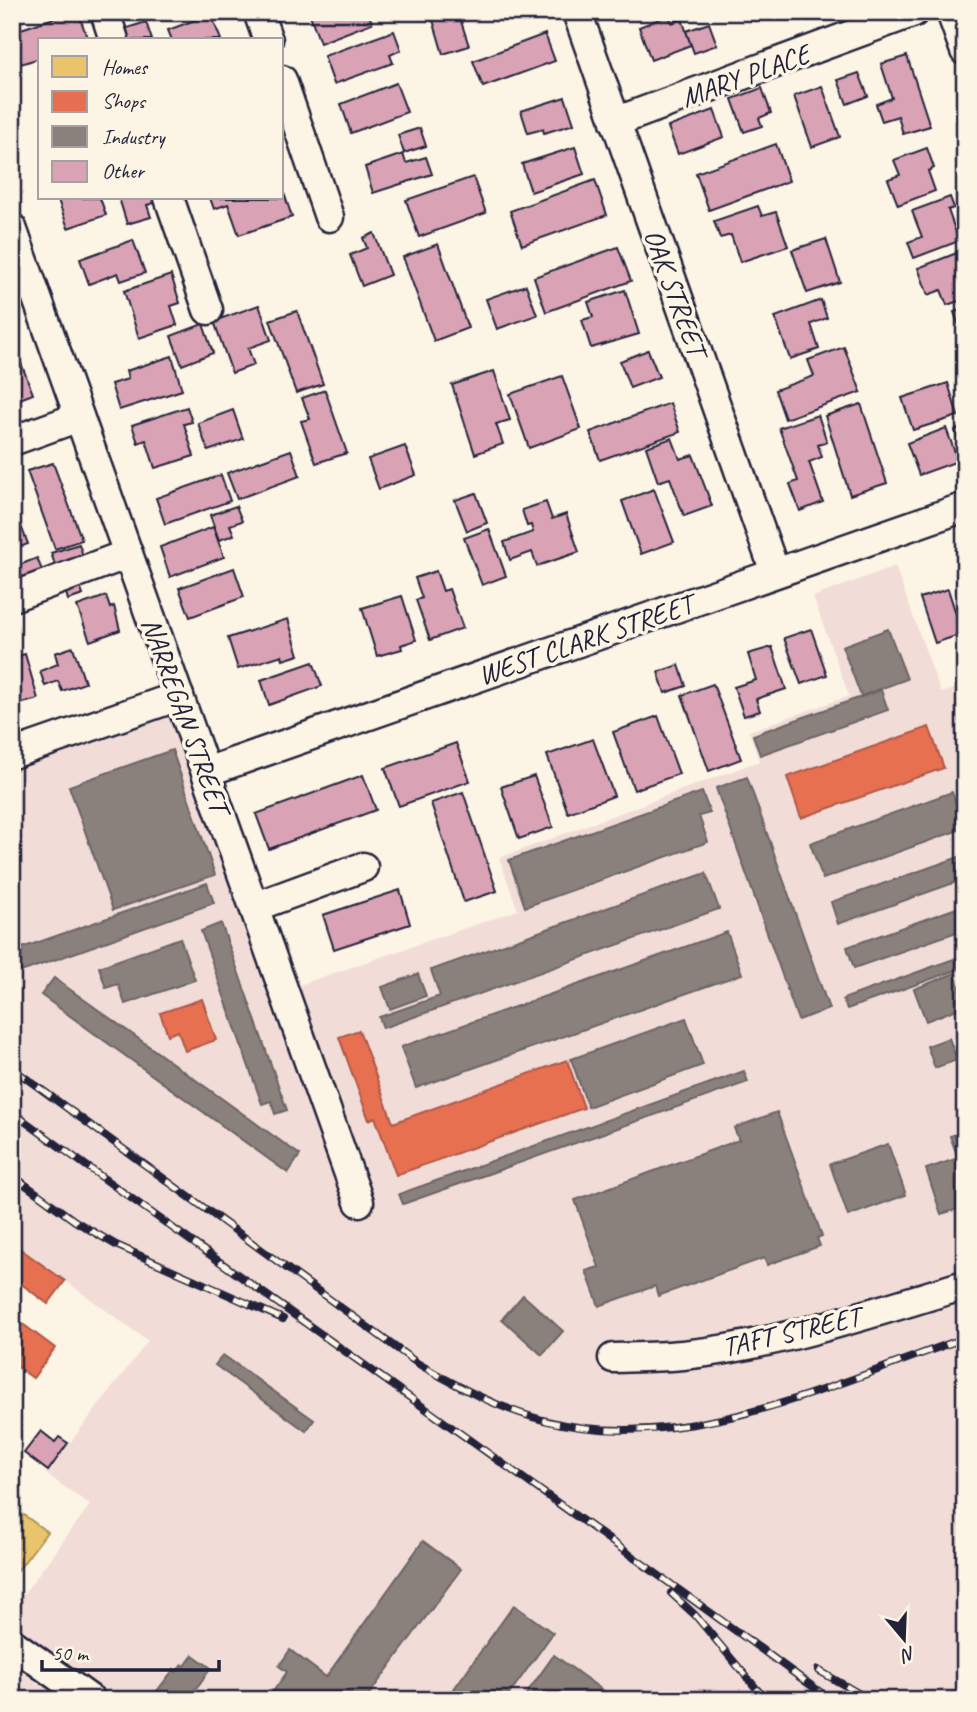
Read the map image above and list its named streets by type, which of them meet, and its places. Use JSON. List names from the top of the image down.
{
  "streets": {
    "street": [
      "MARY PLACE",
      "OAK STREET",
      "WEST CLARK STREET",
      "NARREGAN STREET",
      "TAFT STREET"
    ]
  },
  "crossings": [
    ["MARY PLACE", "OAK STREET"],
    ["OAK STREET", "WEST CLARK STREET"],
    ["WEST CLARK STREET", "NARREGAN STREET"]
  ],
  "legend": [
    "Homes",
    "Shops",
    "Industry",
    "Other"
  ],
  "scale_bar": "50 m",
  "north": "bottom"
}
